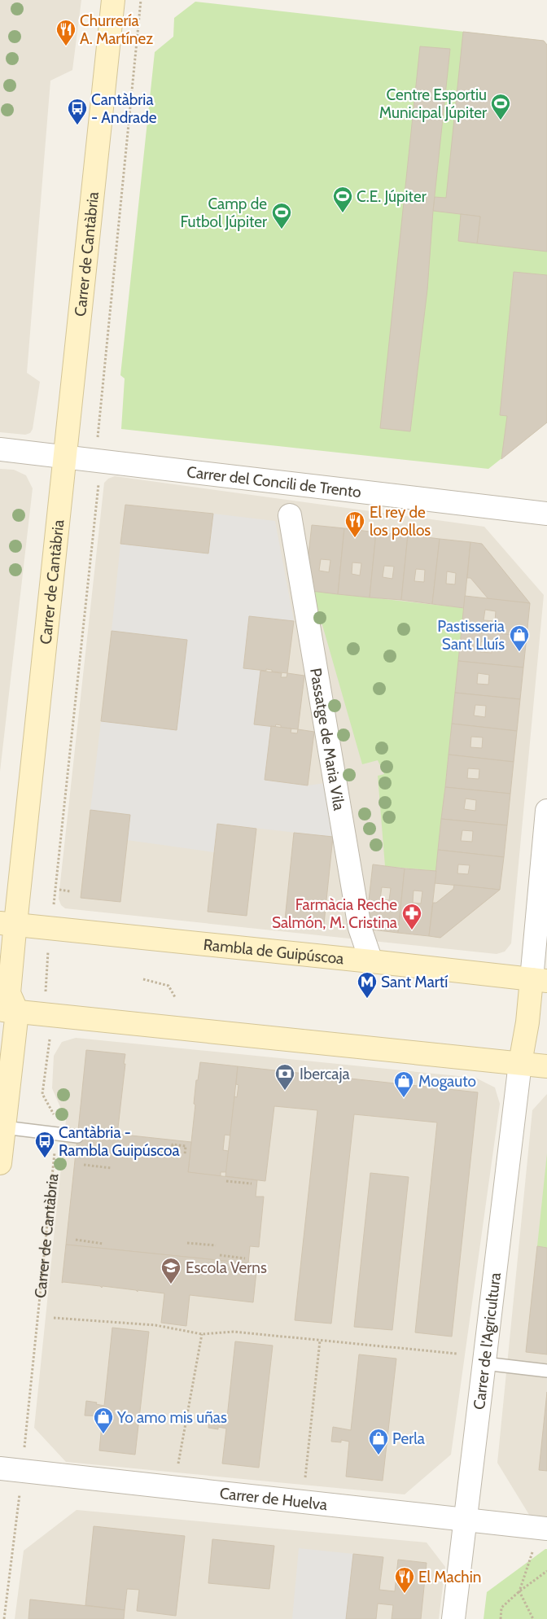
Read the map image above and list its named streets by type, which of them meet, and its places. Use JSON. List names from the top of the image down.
{
  "streets": {
    "street": [
      "Carrer de Cantàbria",
      "Carrer del Concili de Trento",
      "Passatge de Maria Vila",
      "Rambla de Guipúscoa",
      "Carrer de l'Agricultura",
      "Carrer de Huelva"
    ]
  },
  "crossings": [
    ["Carrer de Cantàbria", "Carrer del Concili de Trento"],
    ["Carrer de Cantàbria", "Rambla de Guipúscoa"],
    ["Passatge de Maria Vila", "Rambla de Guipúscoa"],
    ["Carrer de l'Agricultura", "Carrer de Huelva"]
  ],
  "places": {
    "restaurant": ["Churrería A. Martínez", "El rey de los pollos", "El Machin"],
    "sports": ["Centre Esportiu Municipal Júpiter", "C.E. Júpiter", "Camp de Futbol Júpiter"],
    "bus stop": ["Cantàbria - Andrade", "Cantàbria - Rambla Guipúscoa"],
    "shop": [
      "Pastisseria Sant Lluís",
      "Mogauto",
      "Yo amo mis uñas",
      "Perla"
    ],
    "pharmacy": ["Farmàcia Reche Salmón, M. Cristina"],
    "metro station": ["Sant Martí"],
    "bank": ["Ibercaja"],
    "school or university": ["Escola Verns"]
  }
}
